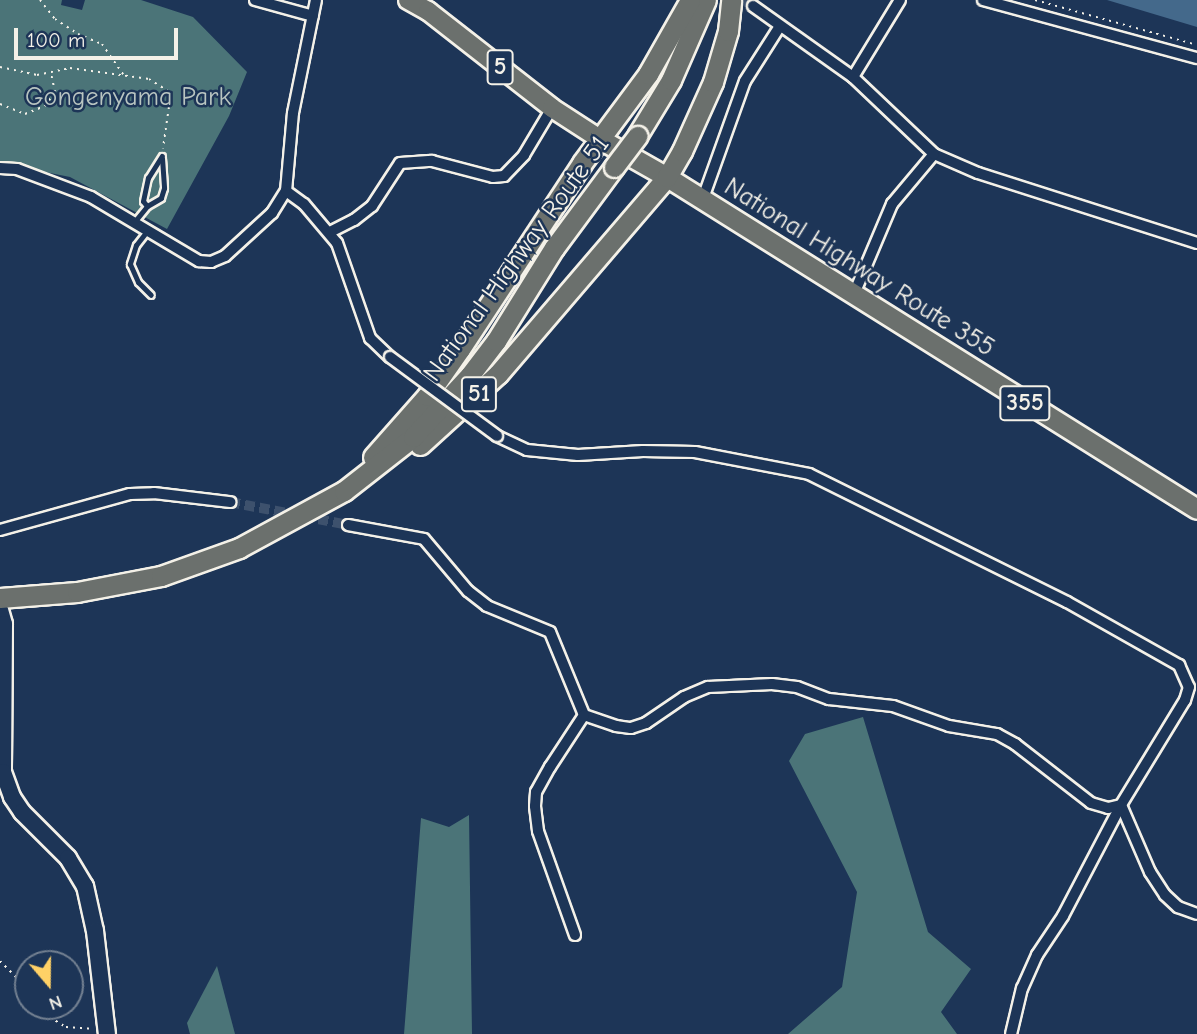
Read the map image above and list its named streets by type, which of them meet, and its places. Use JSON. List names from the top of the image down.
{
  "streets": {
    "highway": [
      "National Highway Route 51",
      "National Highway Route 355",
      "51",
      "355"
    ],
    "main road": ["5"]
  },
  "crossings": [
    ["5", "National Highway Route 355"],
    ["5", "51"],
    ["National Highway Route 51", "51"],
    ["National Highway Route 355", "51"]
  ],
  "parks": ["Gongenyama Park"],
  "scale_bar": "100 m",
  "north": "bottom"
}
